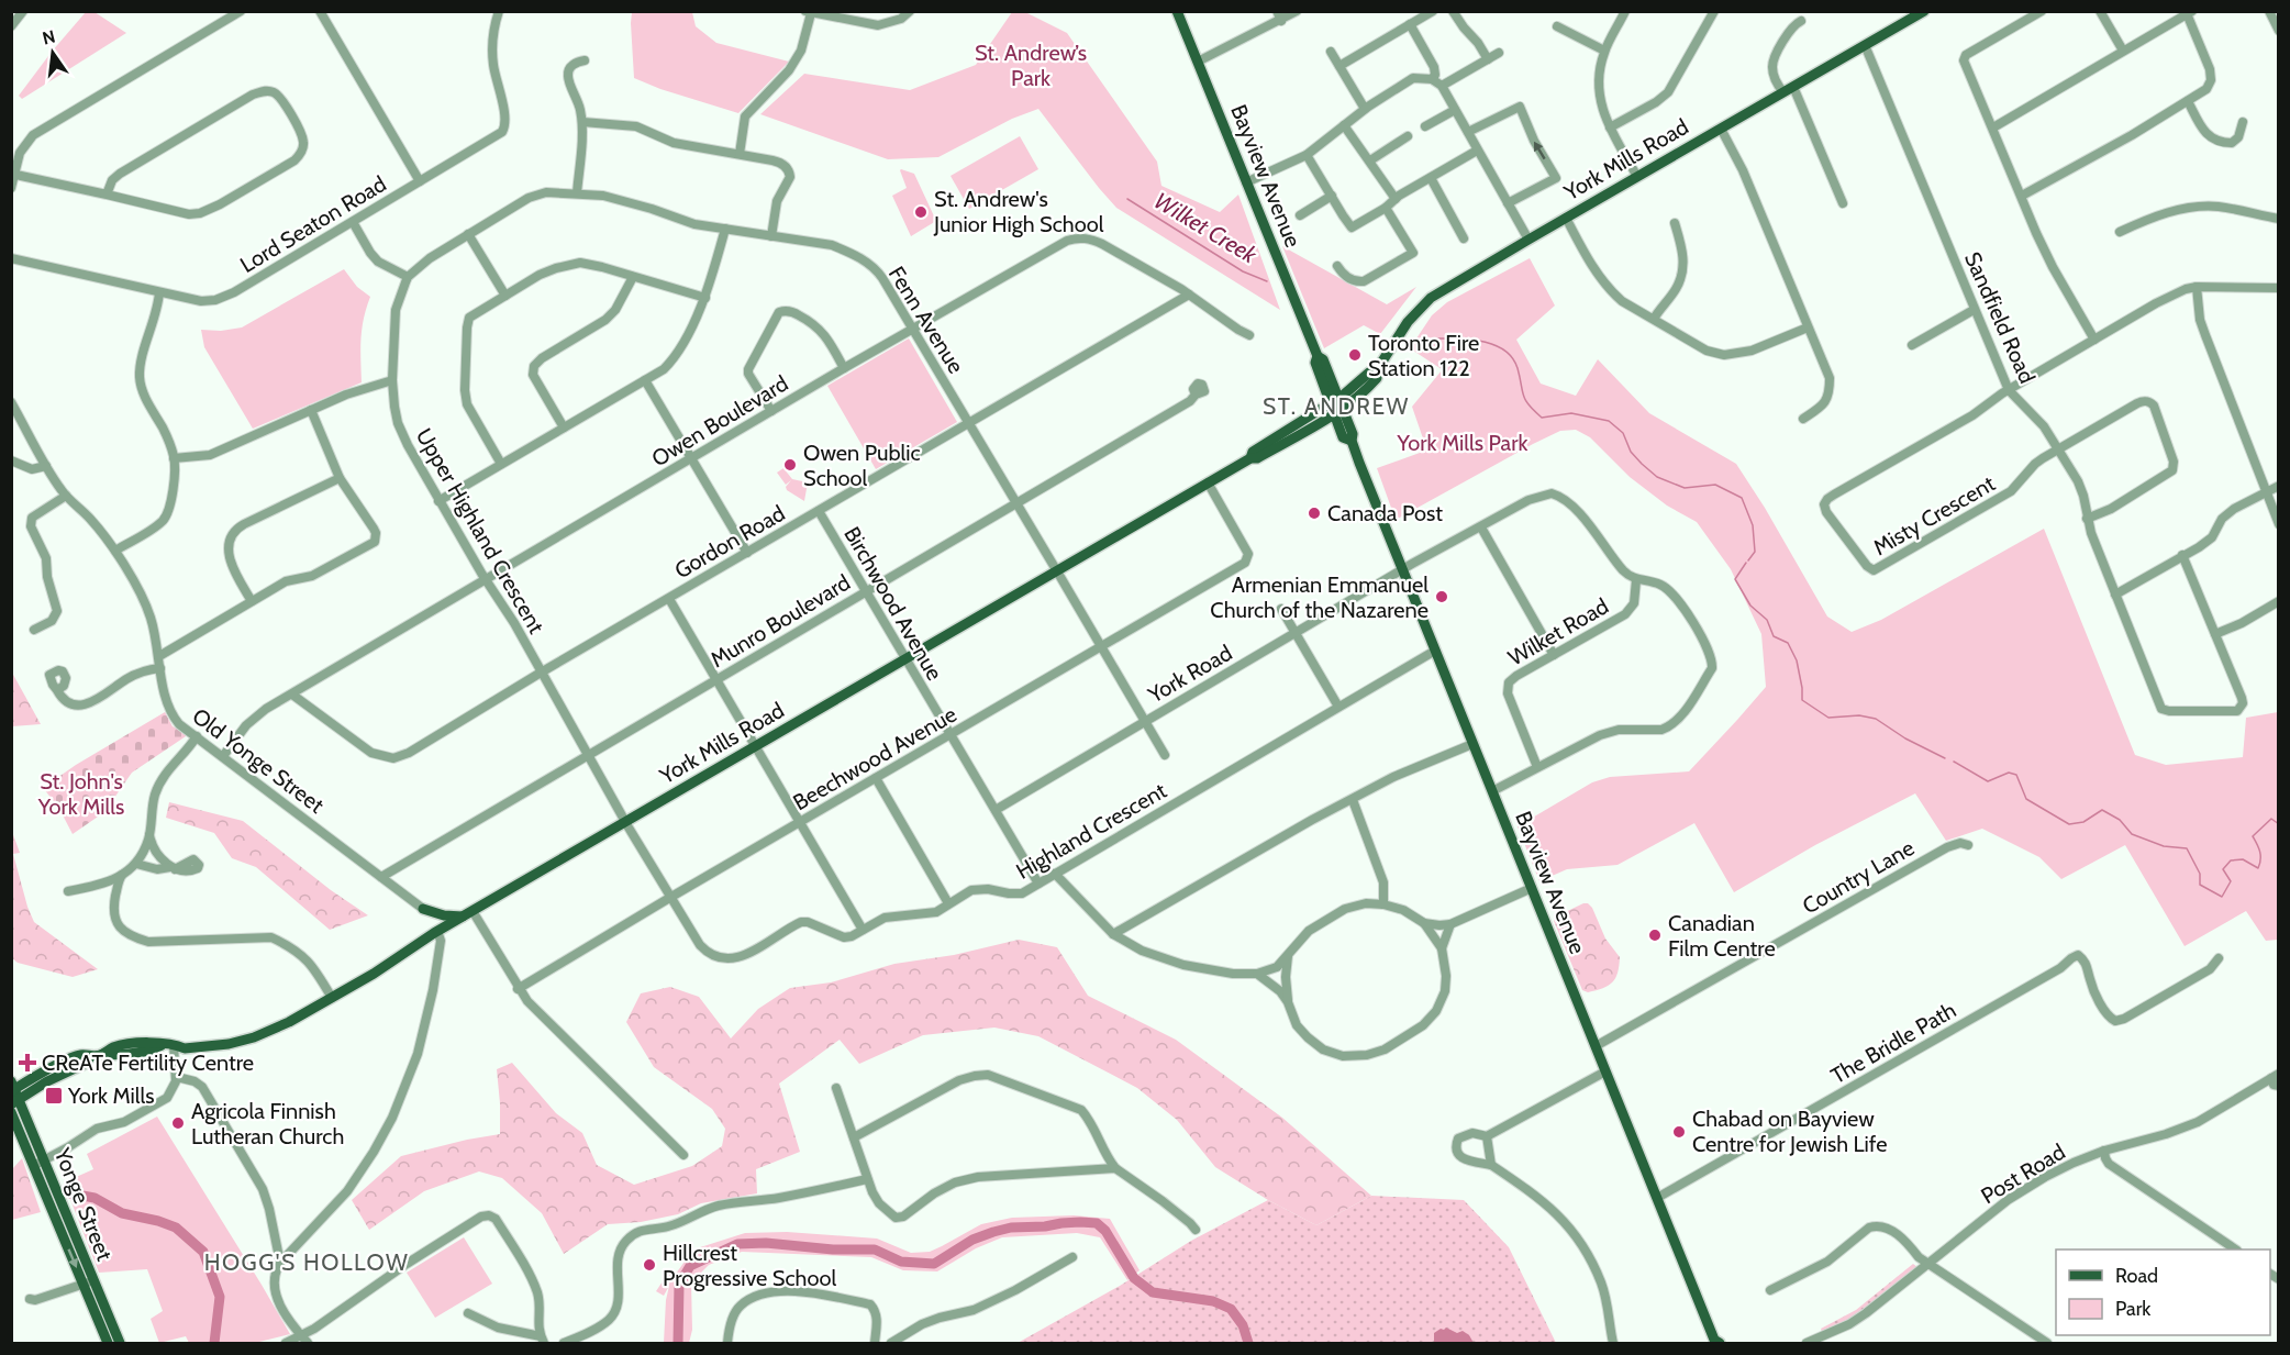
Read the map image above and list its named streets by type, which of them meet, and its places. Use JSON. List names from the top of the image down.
{
  "streets": {
    "main road": ["York Mills Road", "Bayview Avenue", "Yonge Street"],
    "street": [
      "Lord Seaton Road",
      "Sandfield Road",
      "Fenn Avenue",
      "Owen Boulevard",
      "Misty Crescent",
      "Upper Highland Crescent",
      "Gordon Road",
      "Birchwood Avenue",
      "Munro Boulevard",
      "Wilket Road",
      "York Road",
      "Beechwood Avenue",
      "Old Yonge Street",
      "Highland Crescent",
      "Country Lane",
      "The Bridle Path",
      "Post Road"
    ]
  },
  "crossings": [
    ["York Mills Road", "Bayview Avenue"],
    ["York Mills Road", "Sandfield Road"],
    ["York Mills Road", "Fenn Avenue"],
    ["York Mills Road", "Upper Highland Crescent"],
    ["York Mills Road", "Birchwood Avenue"],
    ["York Mills Road", "Beechwood Avenue"],
    ["York Mills Road", "Highland Crescent"],
    ["York Mills Road", "Yonge Street"],
    ["Bayview Avenue", "York Road"],
    ["Bayview Avenue", "Highland Crescent"],
    ["Bayview Avenue", "Country Lane"],
    ["Bayview Avenue", "The Bridle Path"],
    ["Sandfield Road", "Misty Crescent"],
    ["Fenn Avenue", "Owen Boulevard"],
    ["Fenn Avenue", "Upper Highland Crescent"],
    ["Fenn Avenue", "Gordon Road"],
    ["Fenn Avenue", "Munro Boulevard"],
    ["Fenn Avenue", "York Road"],
    ["Fenn Avenue", "Beechwood Avenue"],
    ["Owen Boulevard", "Upper Highland Crescent"],
    ["Owen Boulevard", "Gordon Road"],
    ["Owen Boulevard", "Old Yonge Street"],
    ["Upper Highland Crescent", "Gordon Road"],
    ["Upper Highland Crescent", "Munro Boulevard"],
    ["Upper Highland Crescent", "Highland Crescent"],
    ["Gordon Road", "Birchwood Avenue"],
    ["Birchwood Avenue", "Munro Boulevard"],
    ["Birchwood Avenue", "York Road"],
    ["Birchwood Avenue", "Beechwood Avenue"],
    ["Birchwood Avenue", "Highland Crescent"],
    ["Munro Boulevard", "Old Yonge Street"],
    ["Beechwood Avenue", "Highland Crescent"]
  ],
  "districts": ["ST. ANDREW", "HOGG'S HOLLOW"],
  "water": ["Wilket Creek"],
  "parks": ["St. Andrew’s Park", "York Mills Park", "St. John's York Mills"],
  "places": {
    "other": [
      "St. Andrew's Junior High School",
      "Toronto Fire Station 122",
      "Owen Public School",
      "Canada Post",
      "Armenian Emmanuel Church of the Nazarene",
      "Canadian Film Centre",
      "Agricola Finnish Lutheran Church",
      "Chabad on Bayview Centre for Jewish Life",
      "Hillcrest Progressive School"
    ],
    "health": ["CReATe Fertility Centre"],
    "transit": ["York Mills"]
  },
  "legend": ["Road", "Park"],
  "north": "top"
}
